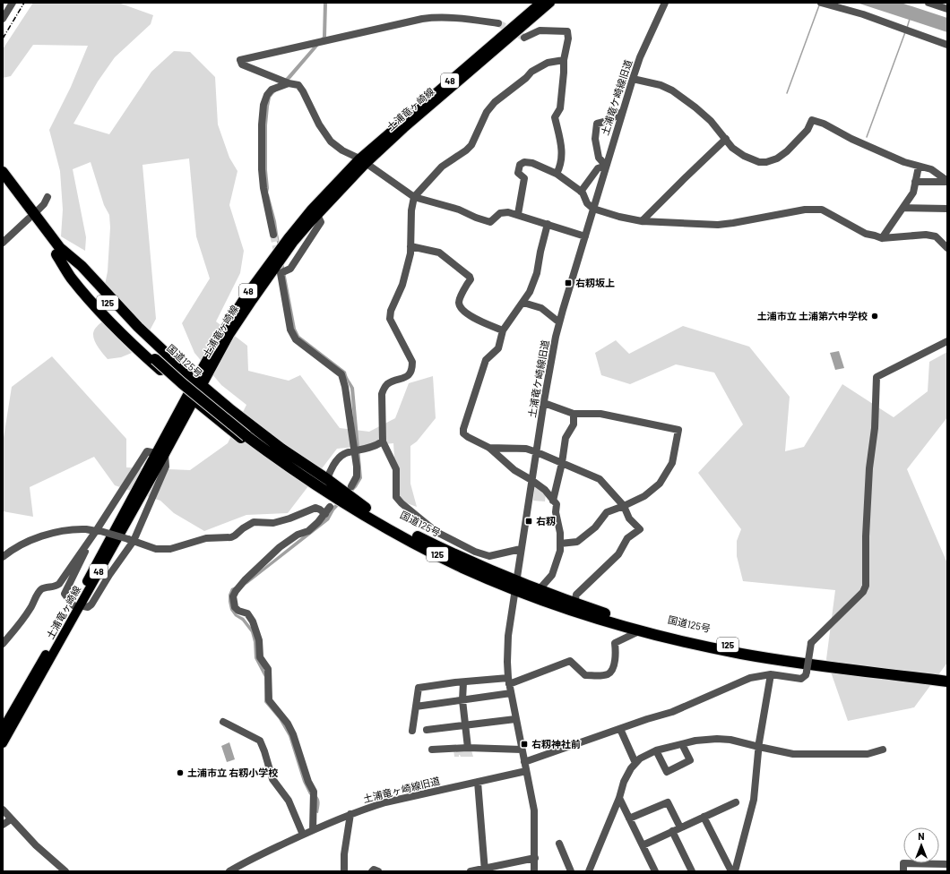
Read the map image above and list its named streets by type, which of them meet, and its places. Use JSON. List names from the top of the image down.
{
  "streets": {
    "highway": ["125", "国道125号"],
    "main road": ["48", "土浦竜ヶ崎線"],
    "street": ["土浦竜ケ崎線旧道", "土浦竜ヶ崎線旧道"]
  },
  "crossings": [
    ["土浦竜ケ崎線旧道", "国道125号"],
    ["土浦竜ケ崎線旧道", "土浦竜ヶ崎線旧道"]
  ],
  "places": {
    "transit": ["右籾坂上", "右籾", "右籾神社前"],
    "other": ["土浦市立 土浦第六中学校", "土浦市立 右籾小学校"]
  },
  "north": "top"
}
